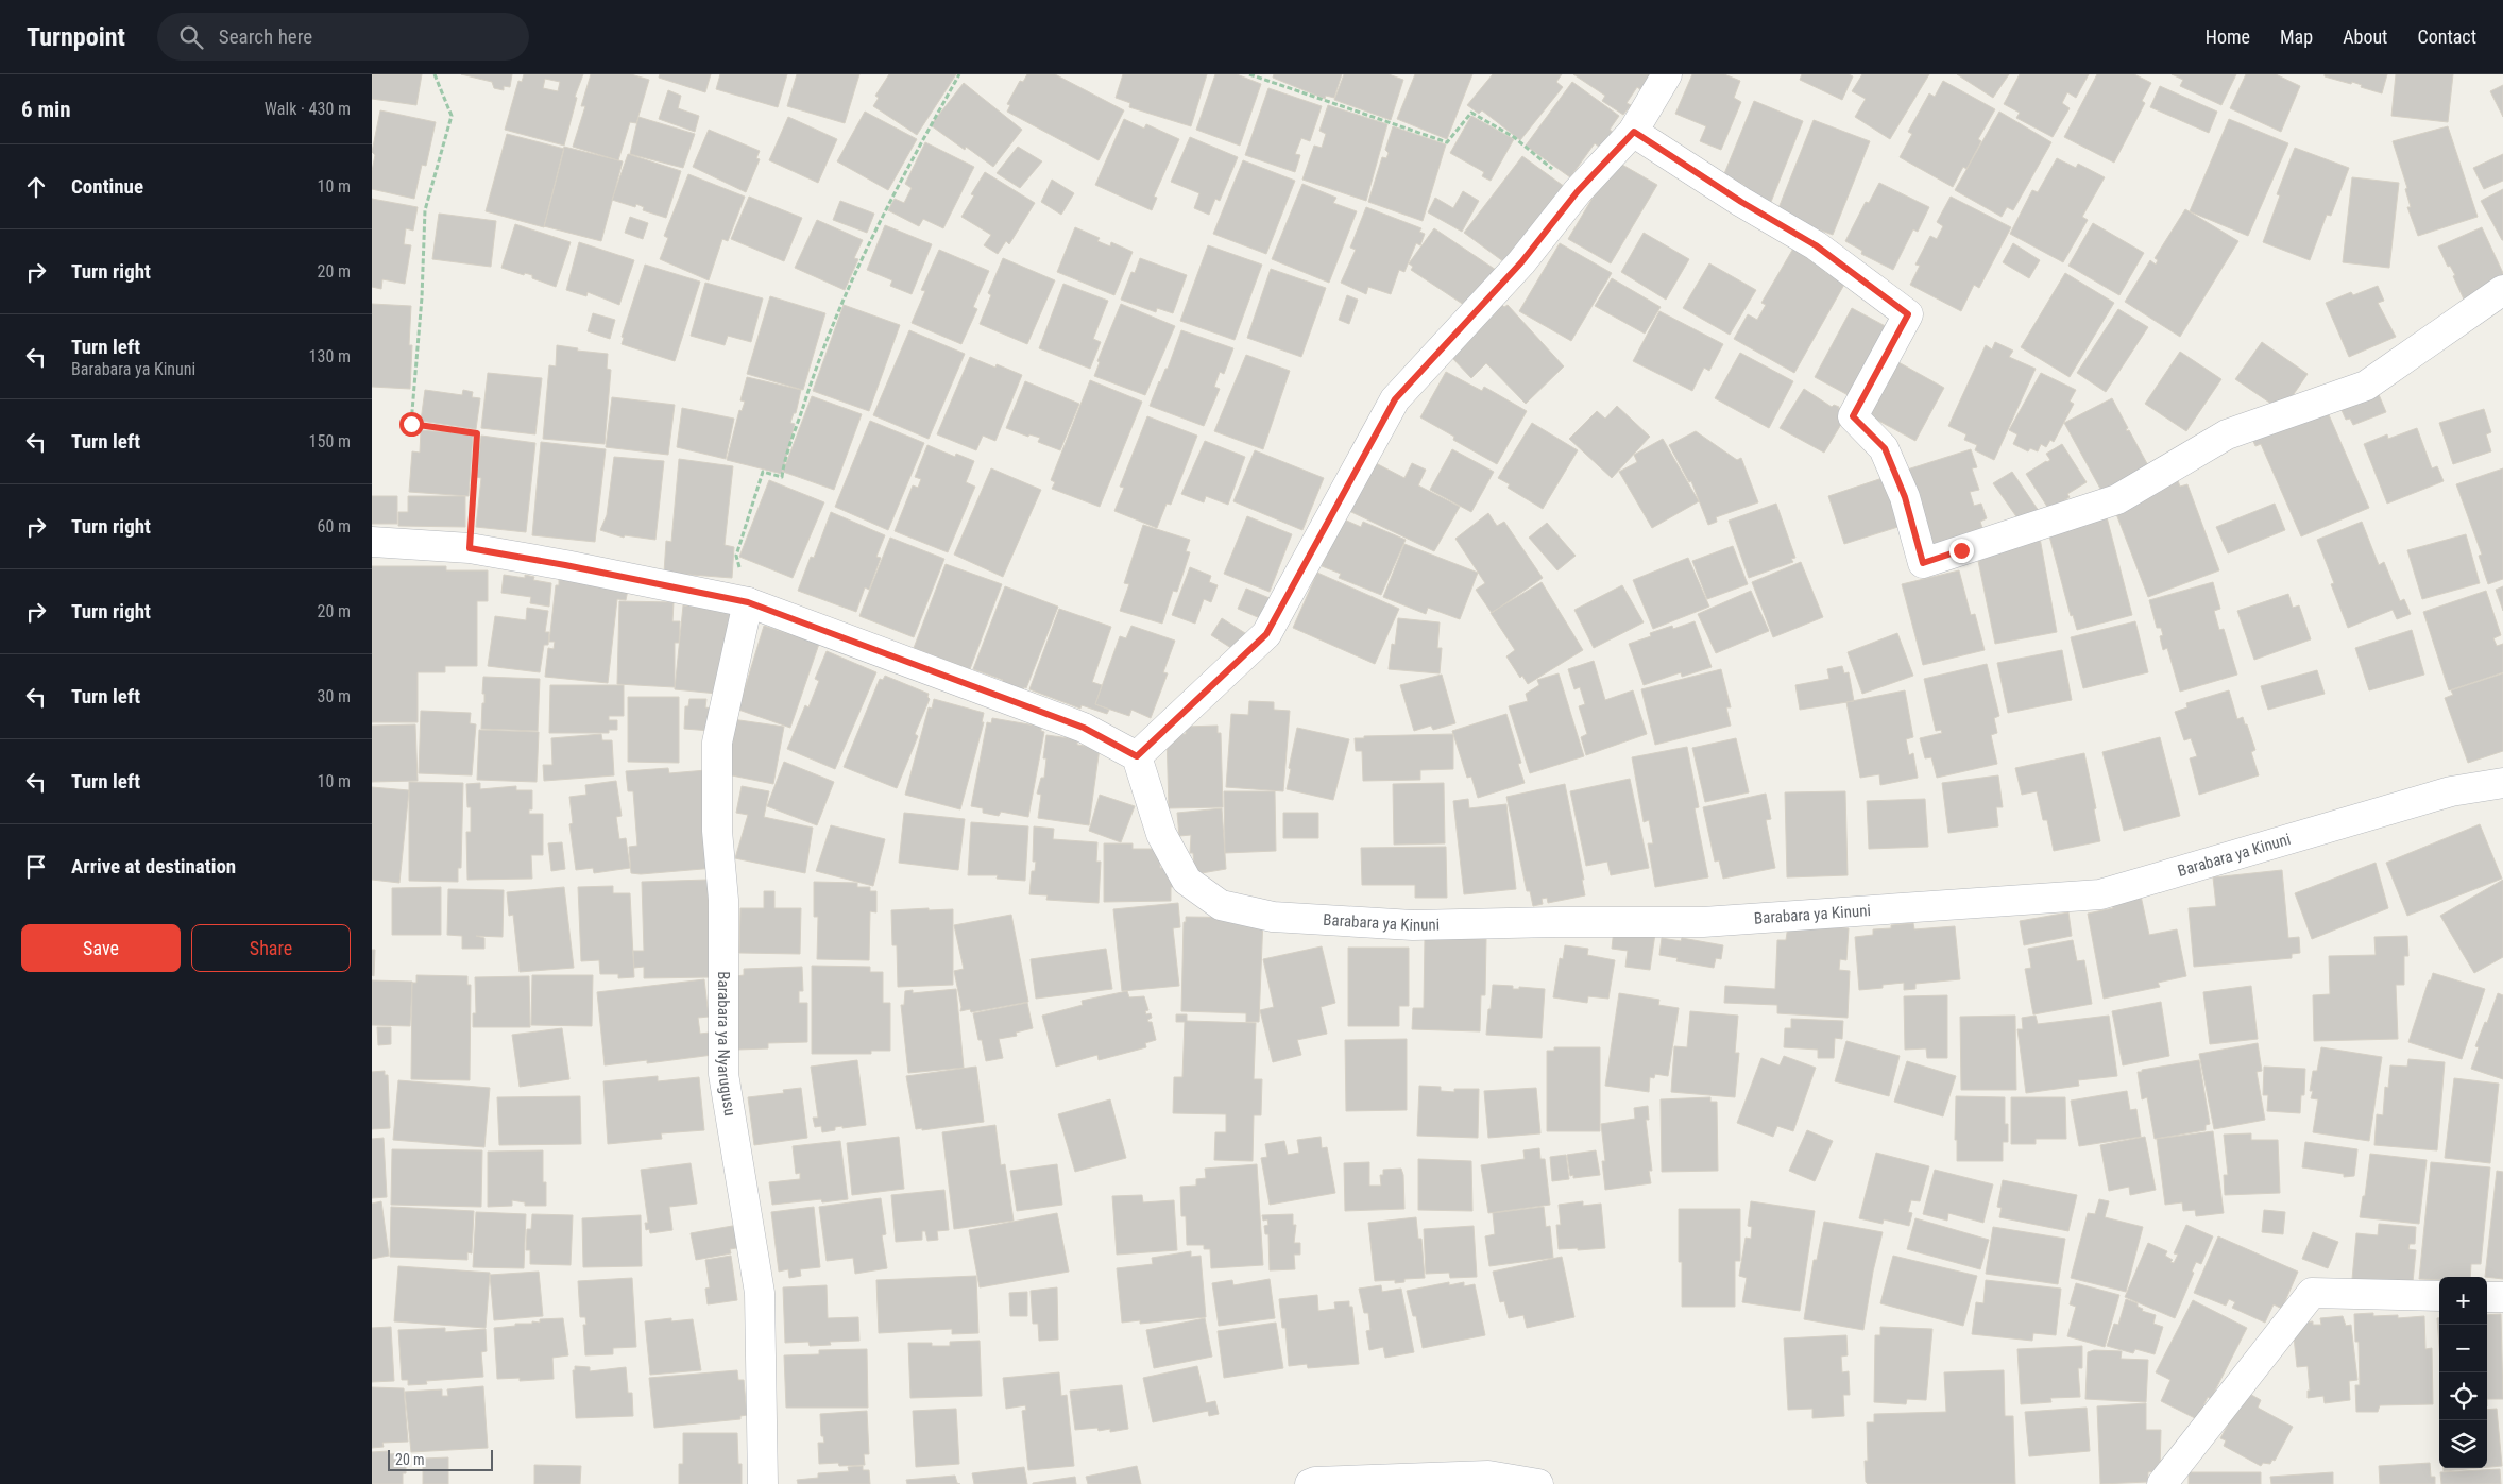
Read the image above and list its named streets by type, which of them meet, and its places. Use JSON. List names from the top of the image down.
{
  "streets": {
    "street": ["Barabara ya Kinuni", "Barabara ya Nyarugusu"]
  },
  "scale_bar": "20 m",
  "page": {
    "header": "Turnpoint",
    "search": "Search here",
    "nav": [
      "Home",
      "Map",
      "About",
      "Contact"
    ],
    "heading": ["6 min", "Walk · 430 m"],
    "list": [
      ["Continue", "10 m"],
      ["Turn right", "20 m"],
      ["Turn left", "Barabara ya Kinuni", "130 m"],
      ["Turn left", "150 m"],
      ["Turn right", "60 m"],
      ["Turn right", "20 m"],
      ["Turn left", "30 m"],
      ["Turn left", "10 m"],
      "Arrive at destination"
    ],
    "buttons": ["Save", "Share"],
    "map_buttons": ["+", "−"],
    "scale": "20 m"
  }
}
